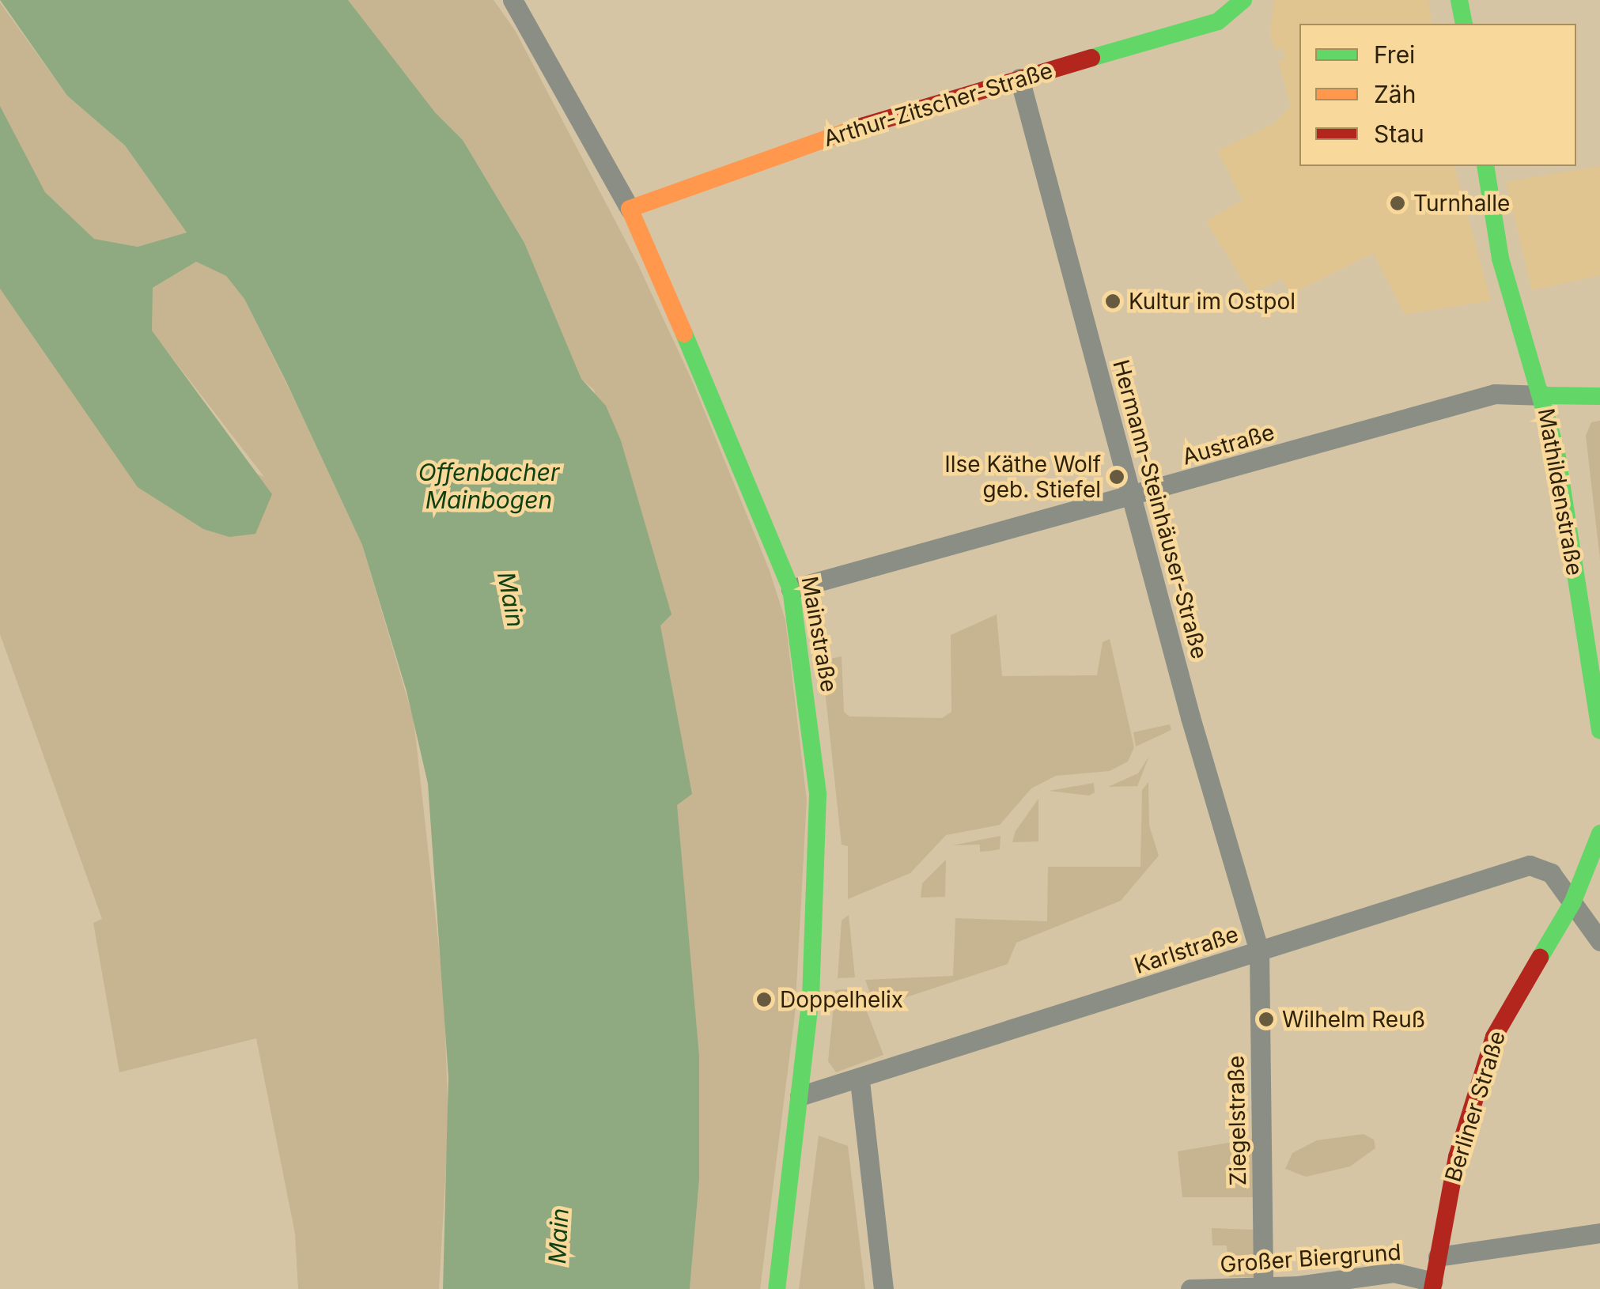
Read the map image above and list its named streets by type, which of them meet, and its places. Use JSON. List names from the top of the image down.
{
  "streets": {
    "main road": [
      "Arthur-Zitscher-Straße",
      "Mathildenstraße",
      "Mainstraße",
      "Berliner Straße"
    ],
    "street": [
      "Austraße",
      "Hermann-Steinhäuser-Straße",
      "Karlstraße",
      "Ziegelstraße",
      "Großer Biergrund"
    ]
  },
  "crossings": [
    ["Arthur-Zitscher-Straße", "Hermann-Steinhäuser-Straße"],
    ["Arthur-Zitscher-Straße", "Mainstraße"],
    ["Austraße", "Mathildenstraße"],
    ["Austraße", "Hermann-Steinhäuser-Straße"],
    ["Austraße", "Mainstraße"],
    ["Hermann-Steinhäuser-Straße", "Karlstraße"],
    ["Hermann-Steinhäuser-Straße", "Ziegelstraße"],
    ["Mainstraße", "Karlstraße"],
    ["Karlstraße", "Berliner Straße"],
    ["Karlstraße", "Ziegelstraße"],
    ["Berliner Straße", "Großer Biergrund"],
    ["Ziegelstraße", "Großer Biergrund"]
  ],
  "water": ["Offenbacher Mainbogen", "Main"],
  "places": [
    "Turnhalle",
    "Kultur im Ostpol",
    "Ilse Käthe Wolf geb. Stiefel",
    "Doppelhelix",
    "Wilhelm Reuß"
  ],
  "legend": ["Frei", "Zäh", "Stau"]
}
